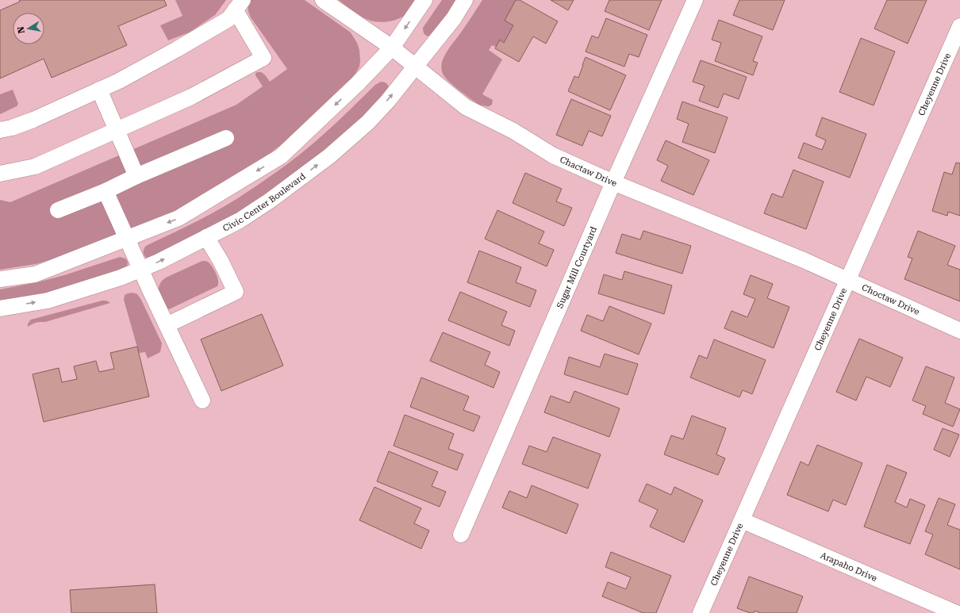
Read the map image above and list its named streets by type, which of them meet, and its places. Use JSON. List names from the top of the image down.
{
  "streets": {
    "street": [
      "Cheyenne Drive",
      "Chactaw Drive",
      "Civic Center Boulevard",
      "Sugar Mill Courtyard",
      "Choctaw Drive",
      "Arapaho Drive"
    ]
  },
  "crossings": [
    ["Cheyenne Drive", "Choctaw Drive"],
    ["Cheyenne Drive", "Arapaho Drive"],
    ["Chactaw Drive", "Civic Center Boulevard"],
    ["Chactaw Drive", "Sugar Mill Courtyard"],
    ["Chactaw Drive", "Choctaw Drive"]
  ],
  "north": "left"
}
